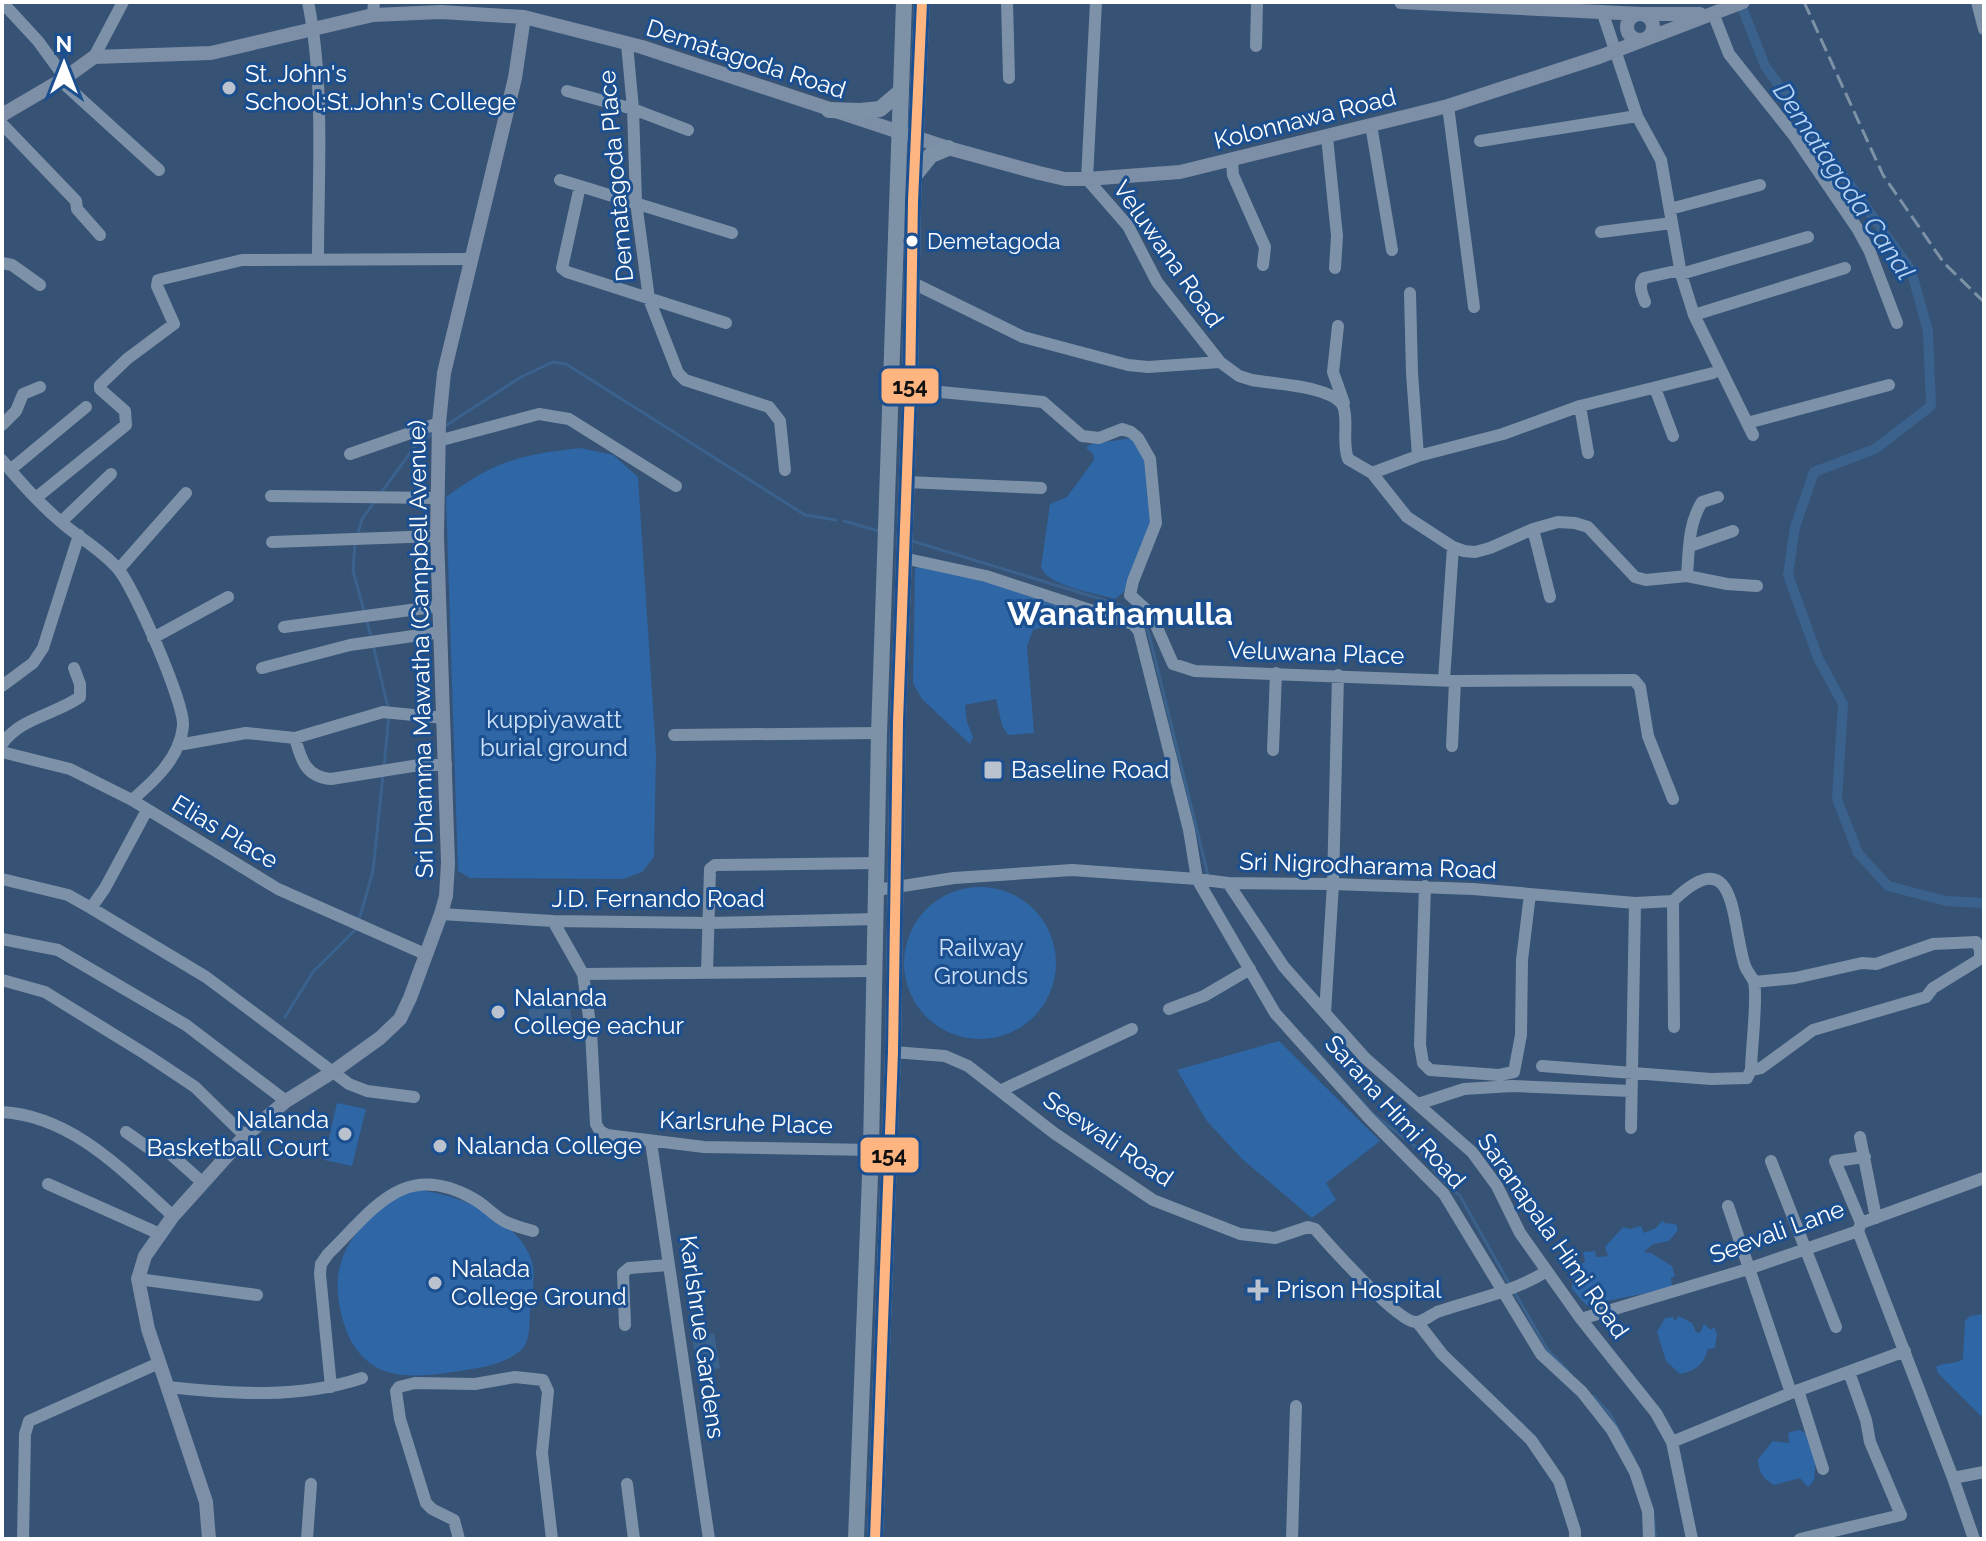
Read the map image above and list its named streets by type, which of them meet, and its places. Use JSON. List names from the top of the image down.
{
  "streets": {
    "main road": ["Dematagoda Road", "Kolonnawa Road", "Sri Dhamma Mawatha (Campbell Avenue)"],
    "street": [
      "Dematagoda Place",
      "Veluwana Road",
      "Veluwana Place",
      "Elias Place",
      "Sri Nigrodharama Road",
      "J.D. Fernando Road",
      "Sarana Himi Road",
      "Karlsruhe Place",
      "Seewali Road",
      "Seevali Lane",
      "Saranapala Himi Road",
      "Karlshrue Gardens"
    ]
  },
  "crossings": [
    ["Dematagoda Road", "Kolonnawa Road"],
    ["Dematagoda Road", "Dematagoda Place"],
    ["Dematagoda Road", "Sri Dhamma Mawatha (Campbell Avenue)"],
    ["Kolonnawa Road", "Veluwana Road"],
    ["Sri Dhamma Mawatha (Campbell Avenue)", "Elias Place"],
    ["Sri Dhamma Mawatha (Campbell Avenue)", "J.D. Fernando Road"],
    ["Sri Nigrodharama Road", "Sarana Himi Road"],
    ["Sri Nigrodharama Road", "Saranapala Himi Road"],
    ["J.D. Fernando Road", "Karlsruhe Place"],
    ["Karlsruhe Place", "Karlshrue Gardens"],
    ["Seevali Lane", "Saranapala Himi Road"]
  ],
  "districts": ["Wanathamulla"],
  "water": ["Dematagoda Canal"],
  "parks": ["kuppiyawatt burial ground", "Railway Grounds"],
  "places": {
    "other": [
      "St. John's School;St.John's College",
      "Demetagoda",
      "Nalanda College eachur",
      "Nalanda Basketball Court",
      "Nalanda College",
      "Nalada College Ground"
    ],
    "transit": ["Baseline Road"],
    "health": ["Prison Hospital"]
  },
  "lines": ["transit line 154"],
  "north": "top"
}
